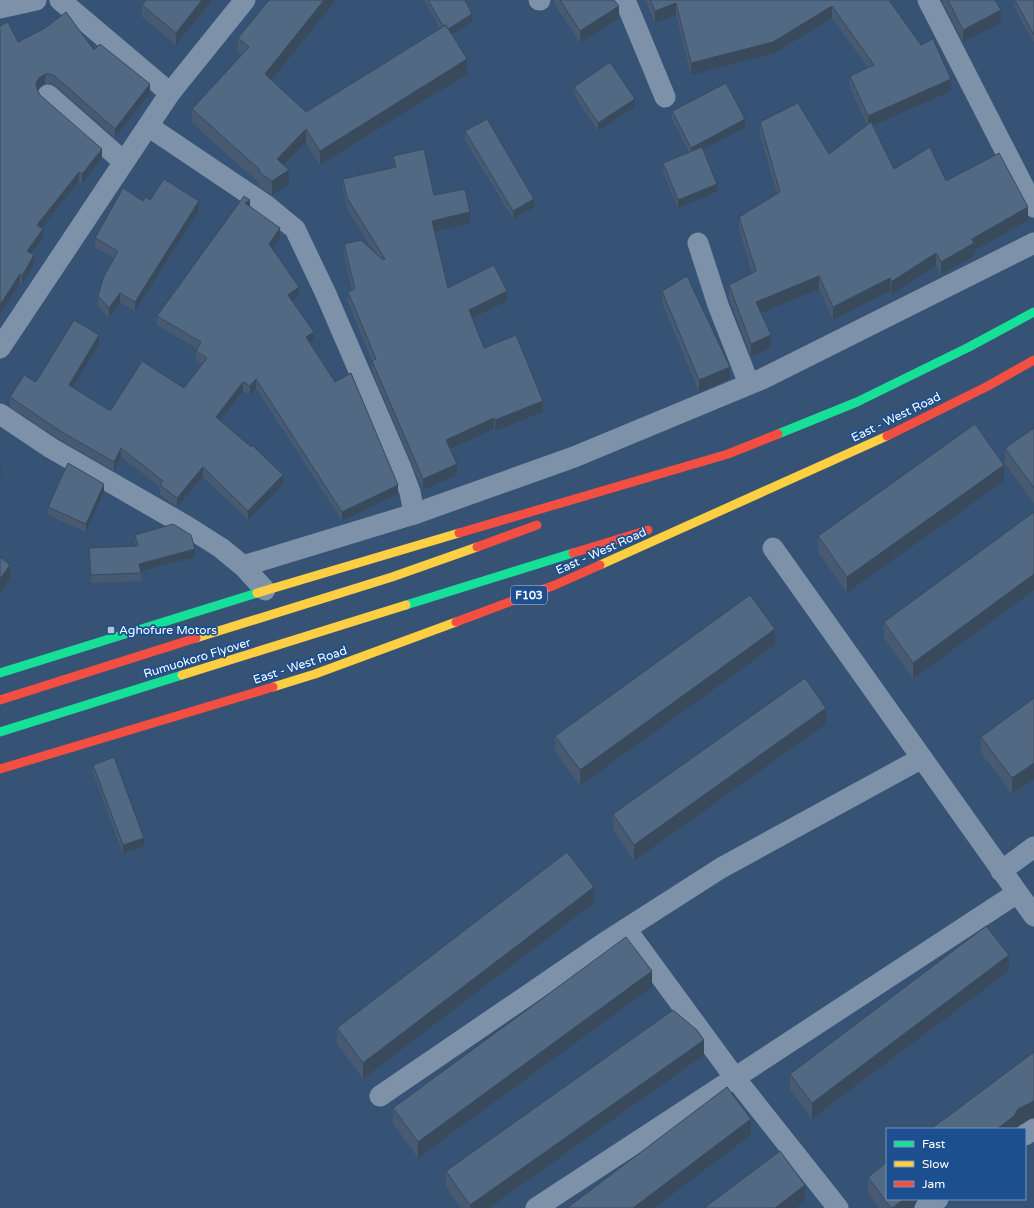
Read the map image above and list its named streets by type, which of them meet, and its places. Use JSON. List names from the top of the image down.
{
  "streets": {
    "main road": ["East - West Road", "F103", "Rumuokoro Flyover"]
  },
  "places": {
    "transit": ["Aghofure Motors"]
  },
  "legend": ["Fast", "Slow", "Jam"]
}
